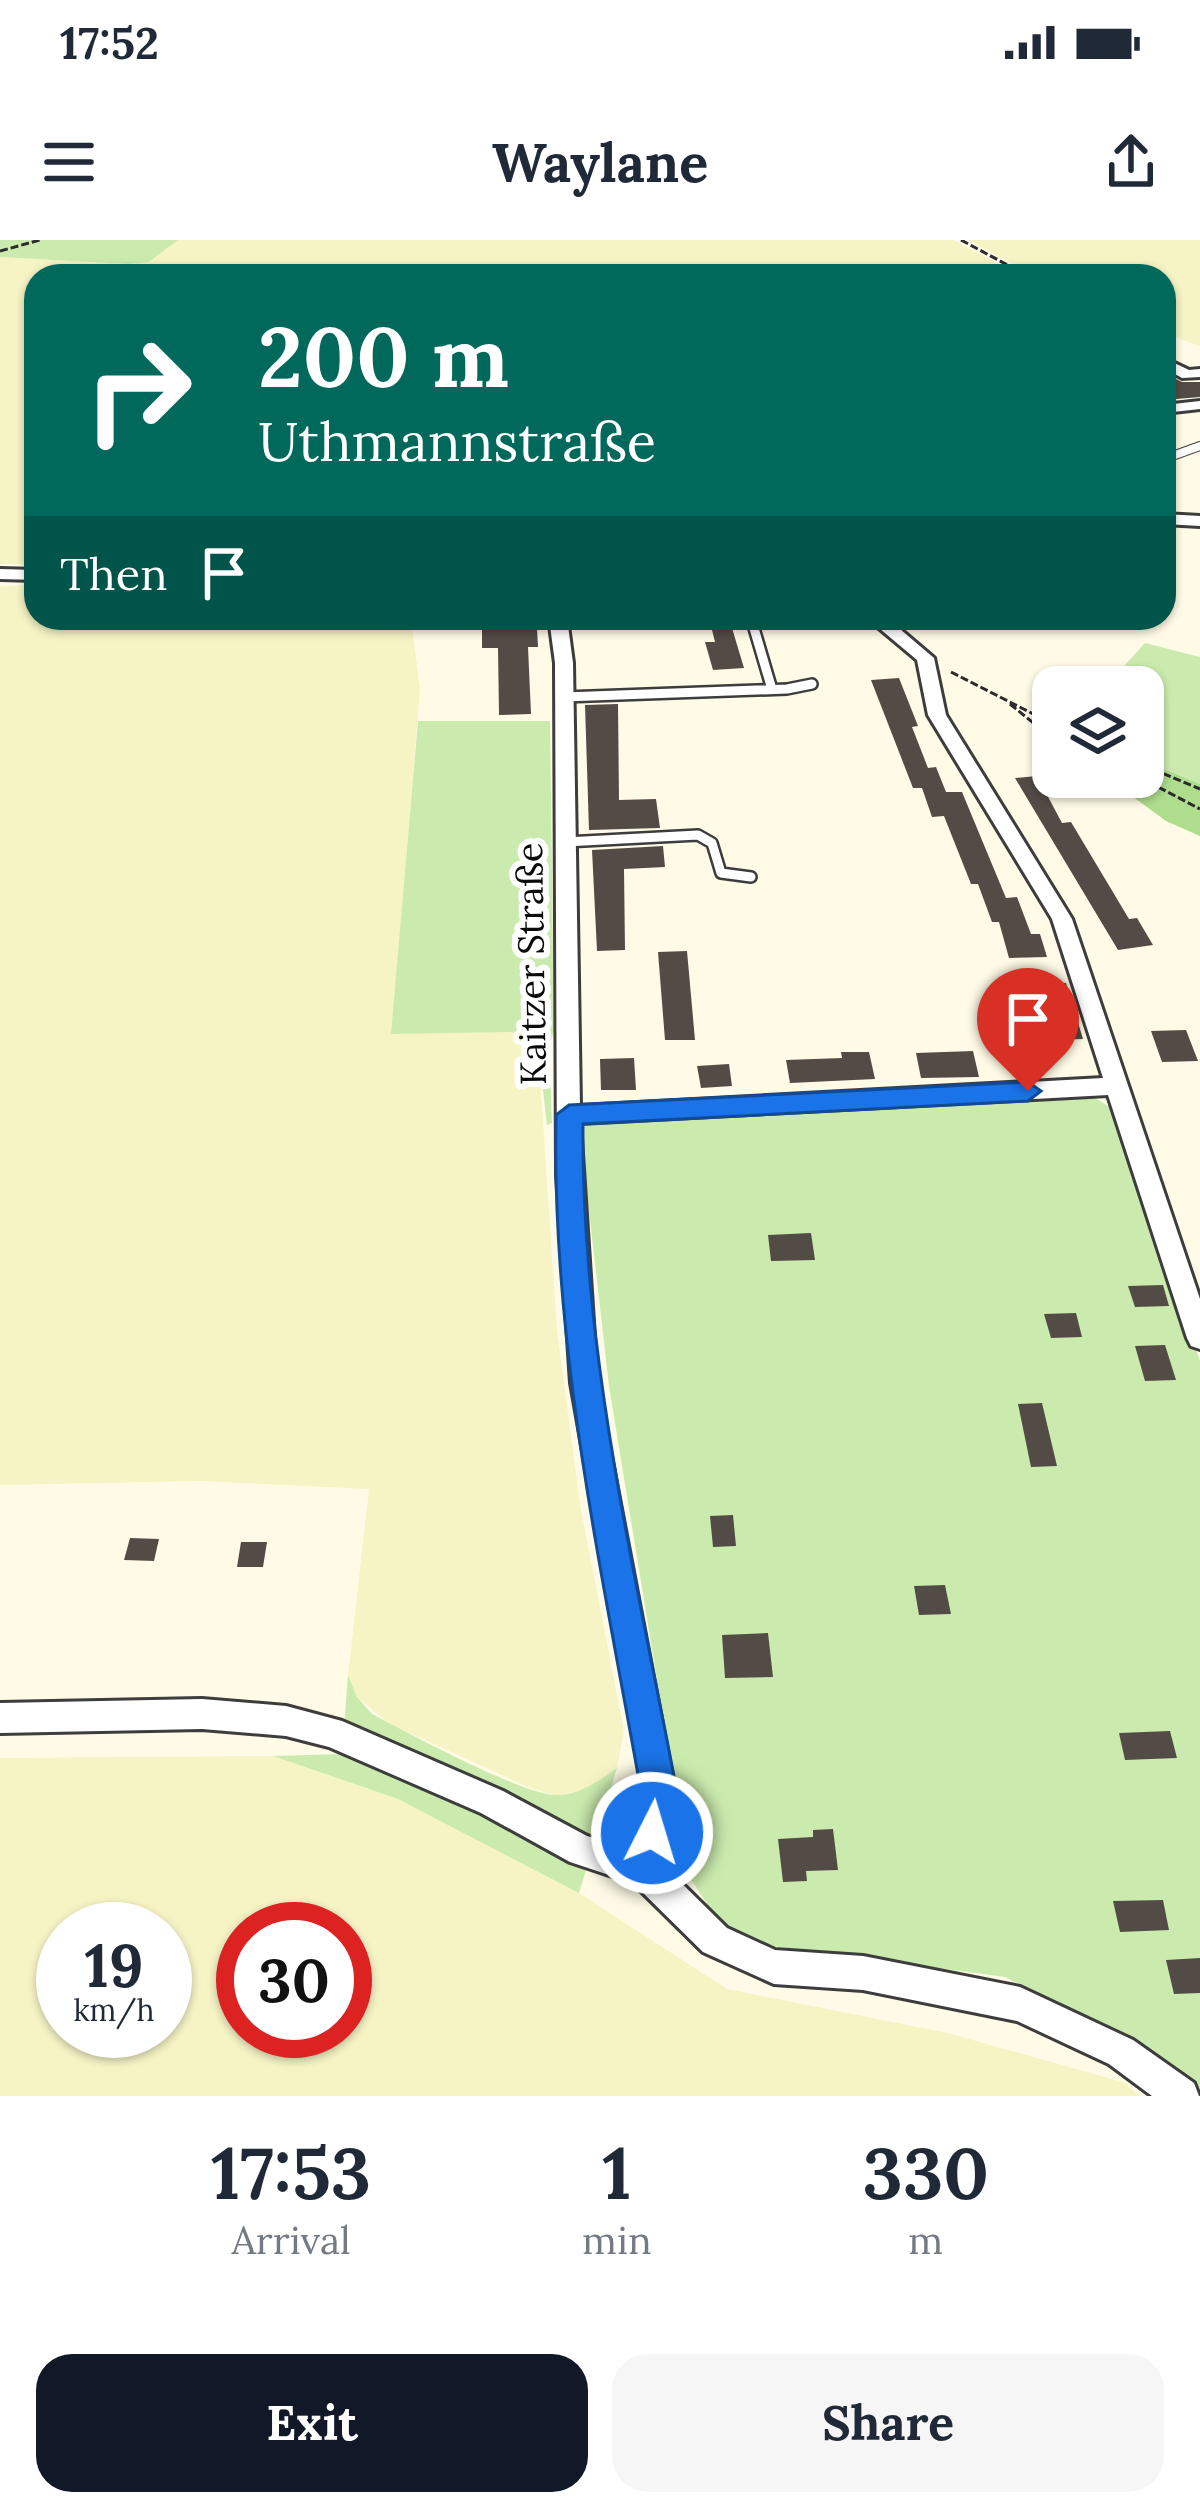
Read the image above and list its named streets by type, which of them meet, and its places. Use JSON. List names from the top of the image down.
{
  "streets": {
    "street": ["Kaitzer Straße"]
  },
  "page": {
    "status": "17:52",
    "header": "Waylane",
    "turn": ["200 m", "Uthmannstraße"],
    "then": "Then",
    "speed": "19 km/h",
    "limit": "30",
    "eta": [
      "17:53",
      "Arrival",
      "1",
      "min",
      "330",
      "m"
    ],
    "buttons": ["Exit", "Share"]
  }
}
